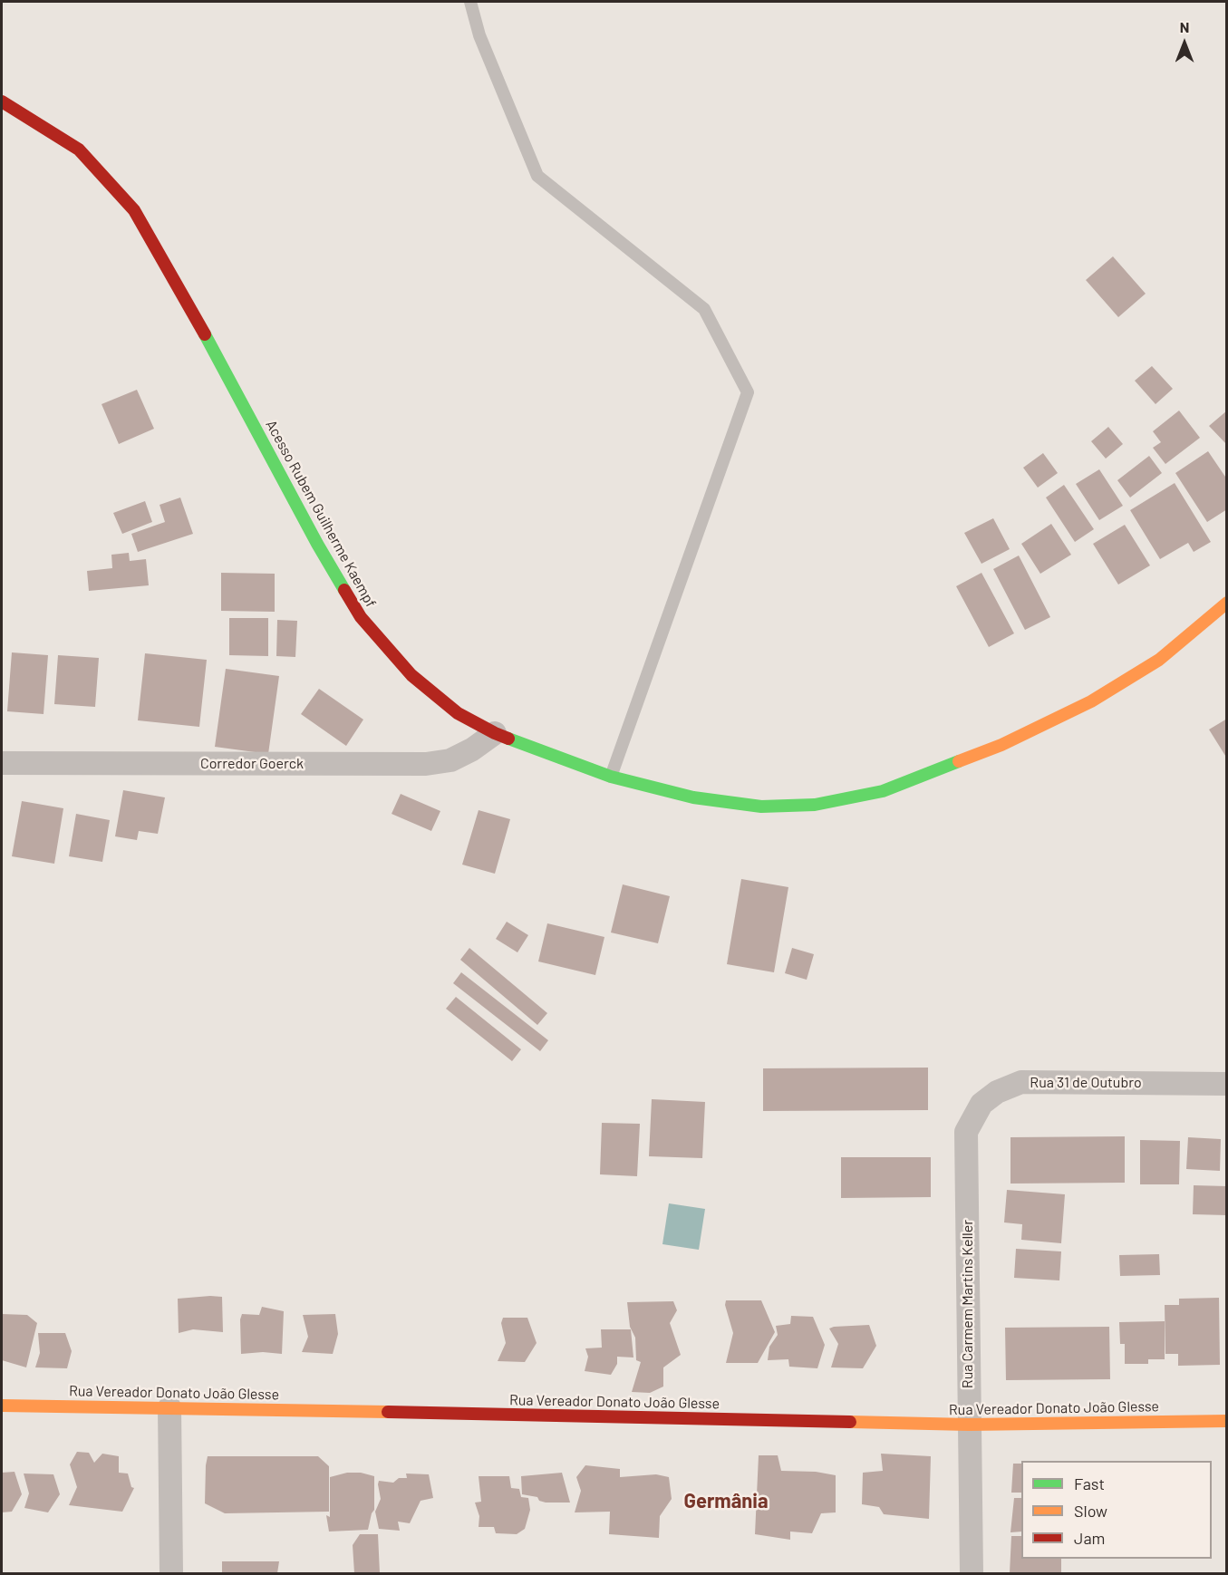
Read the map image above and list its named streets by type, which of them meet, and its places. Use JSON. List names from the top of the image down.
{
  "streets": {
    "main road": ["Acesso Rubem Guilherme Kaempf", "Rua Vereador Donato João Glesse"],
    "street": ["Corredor Goerck", "Rua 31 de Outubro", "Rua Carmem Martins Keller"]
  },
  "crossings": [
    ["Acesso Rubem Guilherme Kaempf", "Corredor Goerck"],
    ["Rua 31 de Outubro", "Rua Carmem Martins Keller"],
    ["Rua Carmem Martins Keller", "Rua Vereador Donato João Glesse"]
  ],
  "districts": ["Germânia"],
  "legend": ["Fast", "Slow", "Jam"],
  "north": "top"
}
